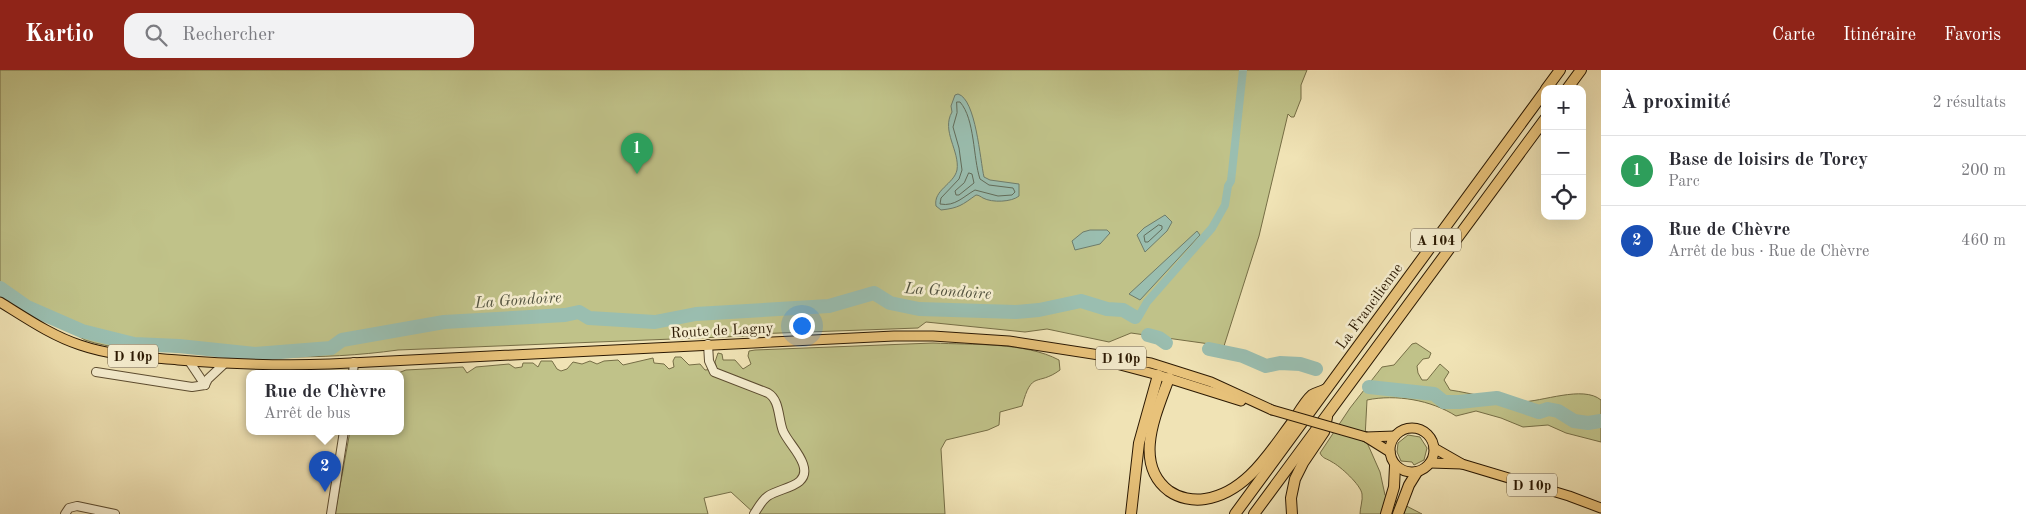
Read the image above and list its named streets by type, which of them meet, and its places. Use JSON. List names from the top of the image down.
{
  "streets": {
    "highway": ["A 104", "La Francilienne"],
    "main road": ["Route de Lagny", "D 10p"]
  },
  "crossings": [
    ["Route de Lagny", "D 10p"]
  ],
  "water": ["La Gondoire"],
  "page": {
    "header": "Kartio",
    "search": "Rechercher",
    "nav": ["Carte", "Itinéraire", "Favoris"],
    "heading": ["À proximité", "2 résultats"],
    "map_buttons": ["+", "−"],
    "pins": ["1", "2"],
    "list": [
      {
        "mark": "1",
        "name": "Base de loisirs de Torcy",
        "note": "Parc",
        "value": "200 m"
      },
      {
        "mark": "2",
        "name": "Rue de Chèvre",
        "note": "Arrêt de bus · Rue de Chèvre",
        "value": "460 m"
      }
    ],
    "popup": ["Rue de Chèvre", "Arrêt de bus"]
  }
}
